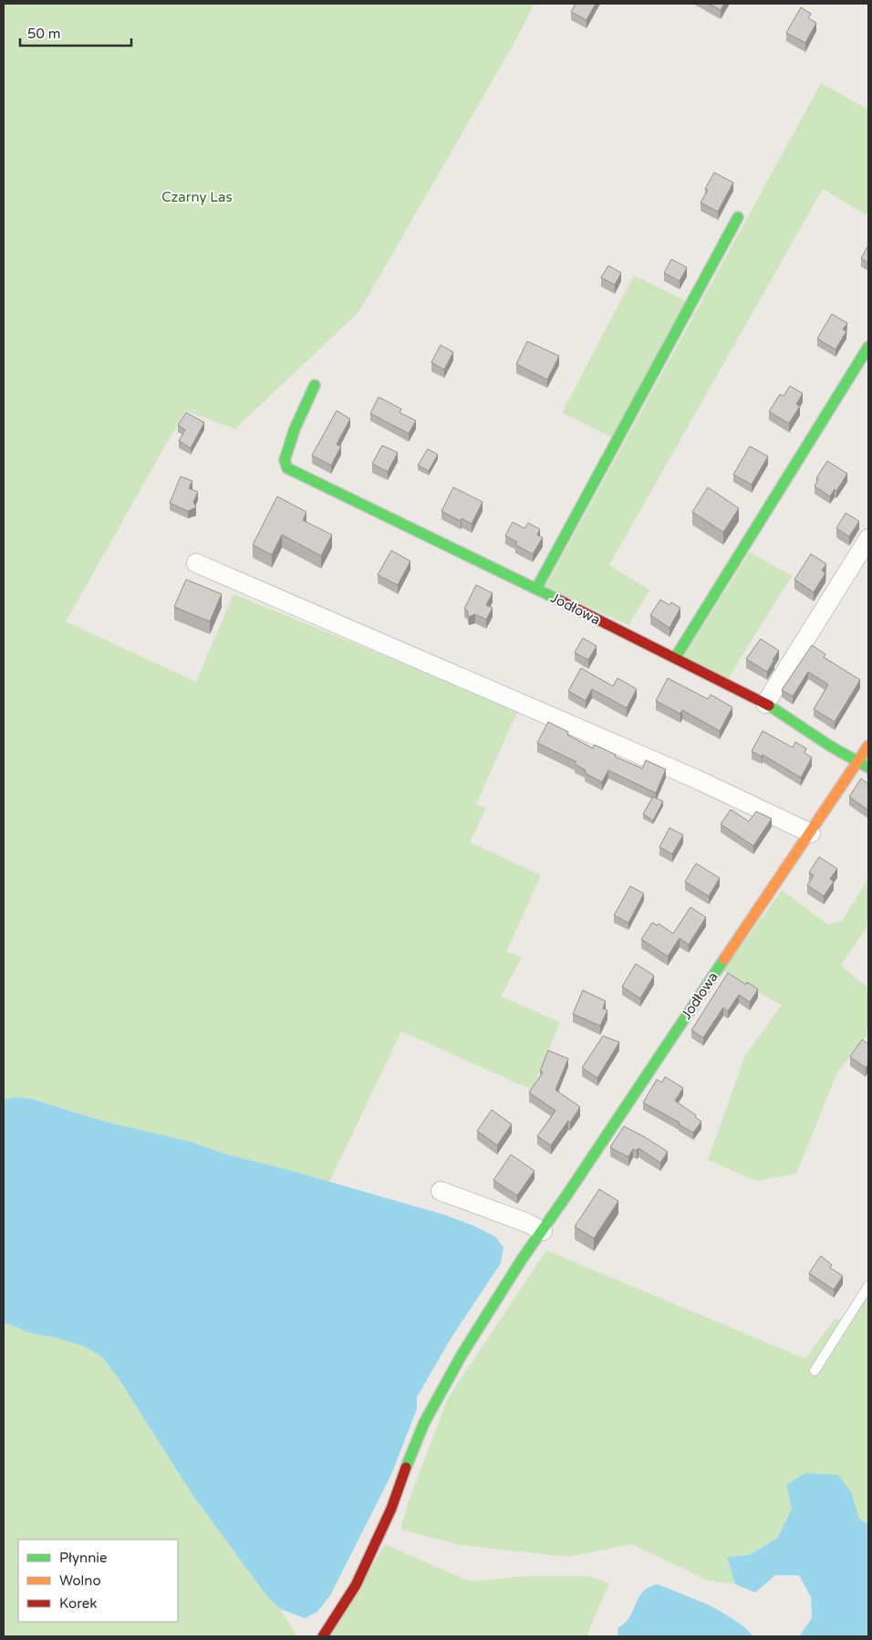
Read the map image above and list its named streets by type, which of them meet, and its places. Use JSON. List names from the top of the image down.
{
  "streets": {
    "street": ["Jodłowa"]
  },
  "parks": ["Czarny Las"],
  "legend": ["Płynnie", "Wolno", "Korek"],
  "scale_bar": "50 m"
}
